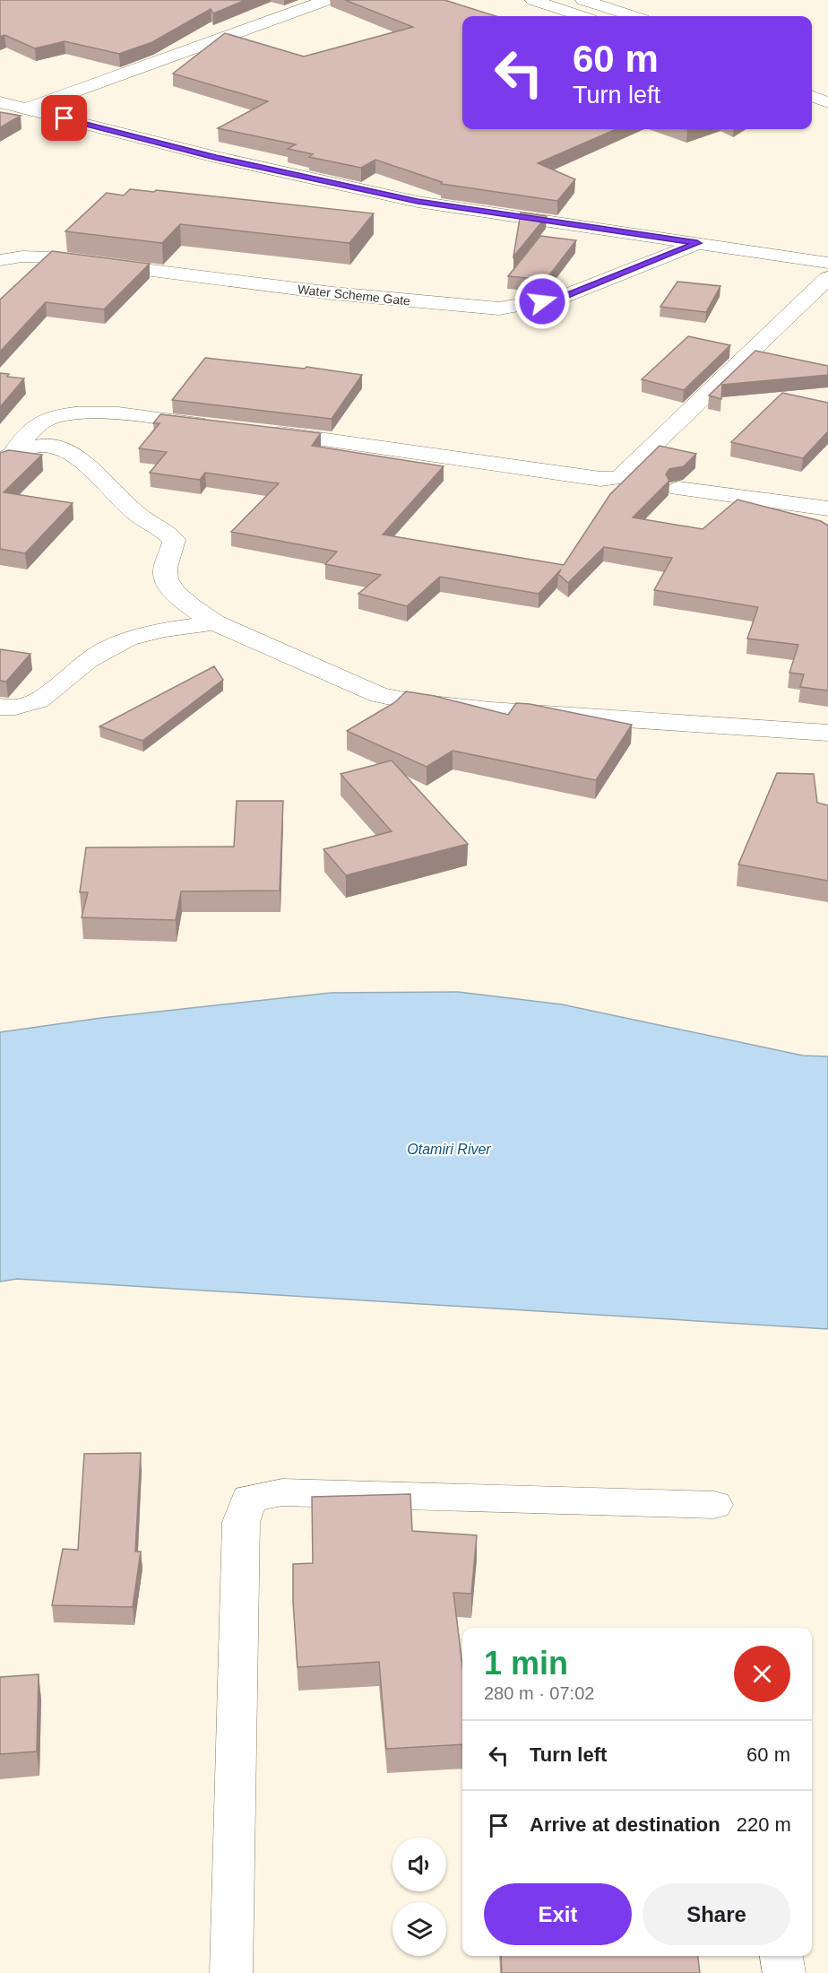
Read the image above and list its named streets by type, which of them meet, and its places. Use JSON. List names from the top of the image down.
{
  "streets": {
    "street": ["Water Scheme Gate"]
  },
  "water": ["Otamiri River"],
  "page": {
    "turn": ["60 m", "Turn left"],
    "heading": ["1 min", "280 m · 07:02"],
    "list": [
      {
        "name": "Turn left",
        "value": "60 m"
      },
      {
        "name": "Arrive at destination",
        "value": "220 m"
      }
    ],
    "buttons": ["Exit", "Share"]
  }
}
